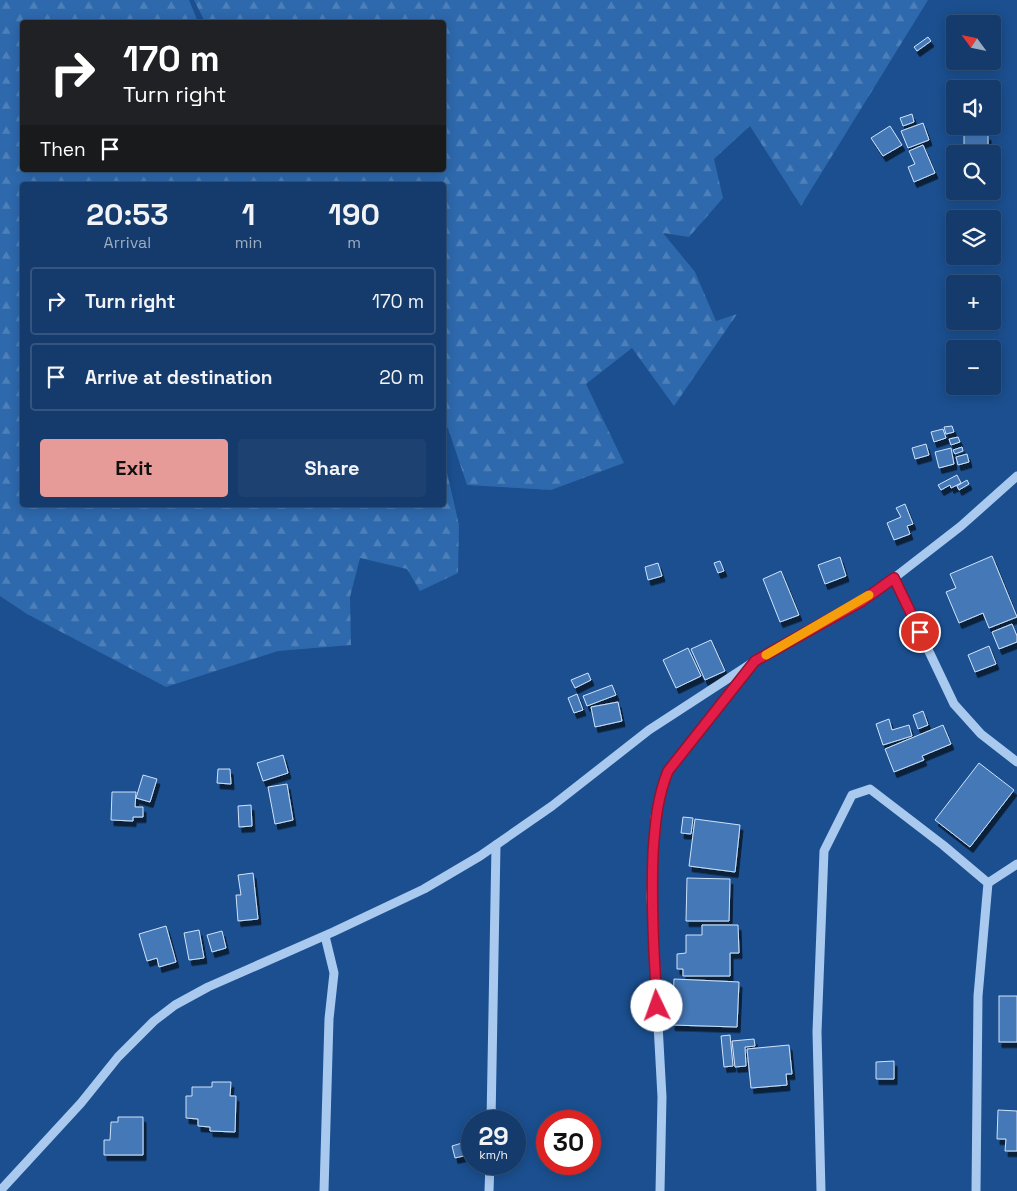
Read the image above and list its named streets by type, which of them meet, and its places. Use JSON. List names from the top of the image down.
{
  "north": "top left",
  "page": {
    "map_buttons": ["+", "−"],
    "turn": ["170 m", "Turn right"],
    "then": "Then",
    "eta": [
      "20:53",
      "Arrival",
      "1",
      "min",
      "190",
      "m"
    ],
    "list": [
      {
        "name": "Turn right",
        "value": "170 m"
      },
      {
        "name": "Arrive at destination",
        "value": "20 m"
      }
    ],
    "buttons": ["Exit", "Share"],
    "speed": "29 km/h",
    "limit": "30"
  }
}
